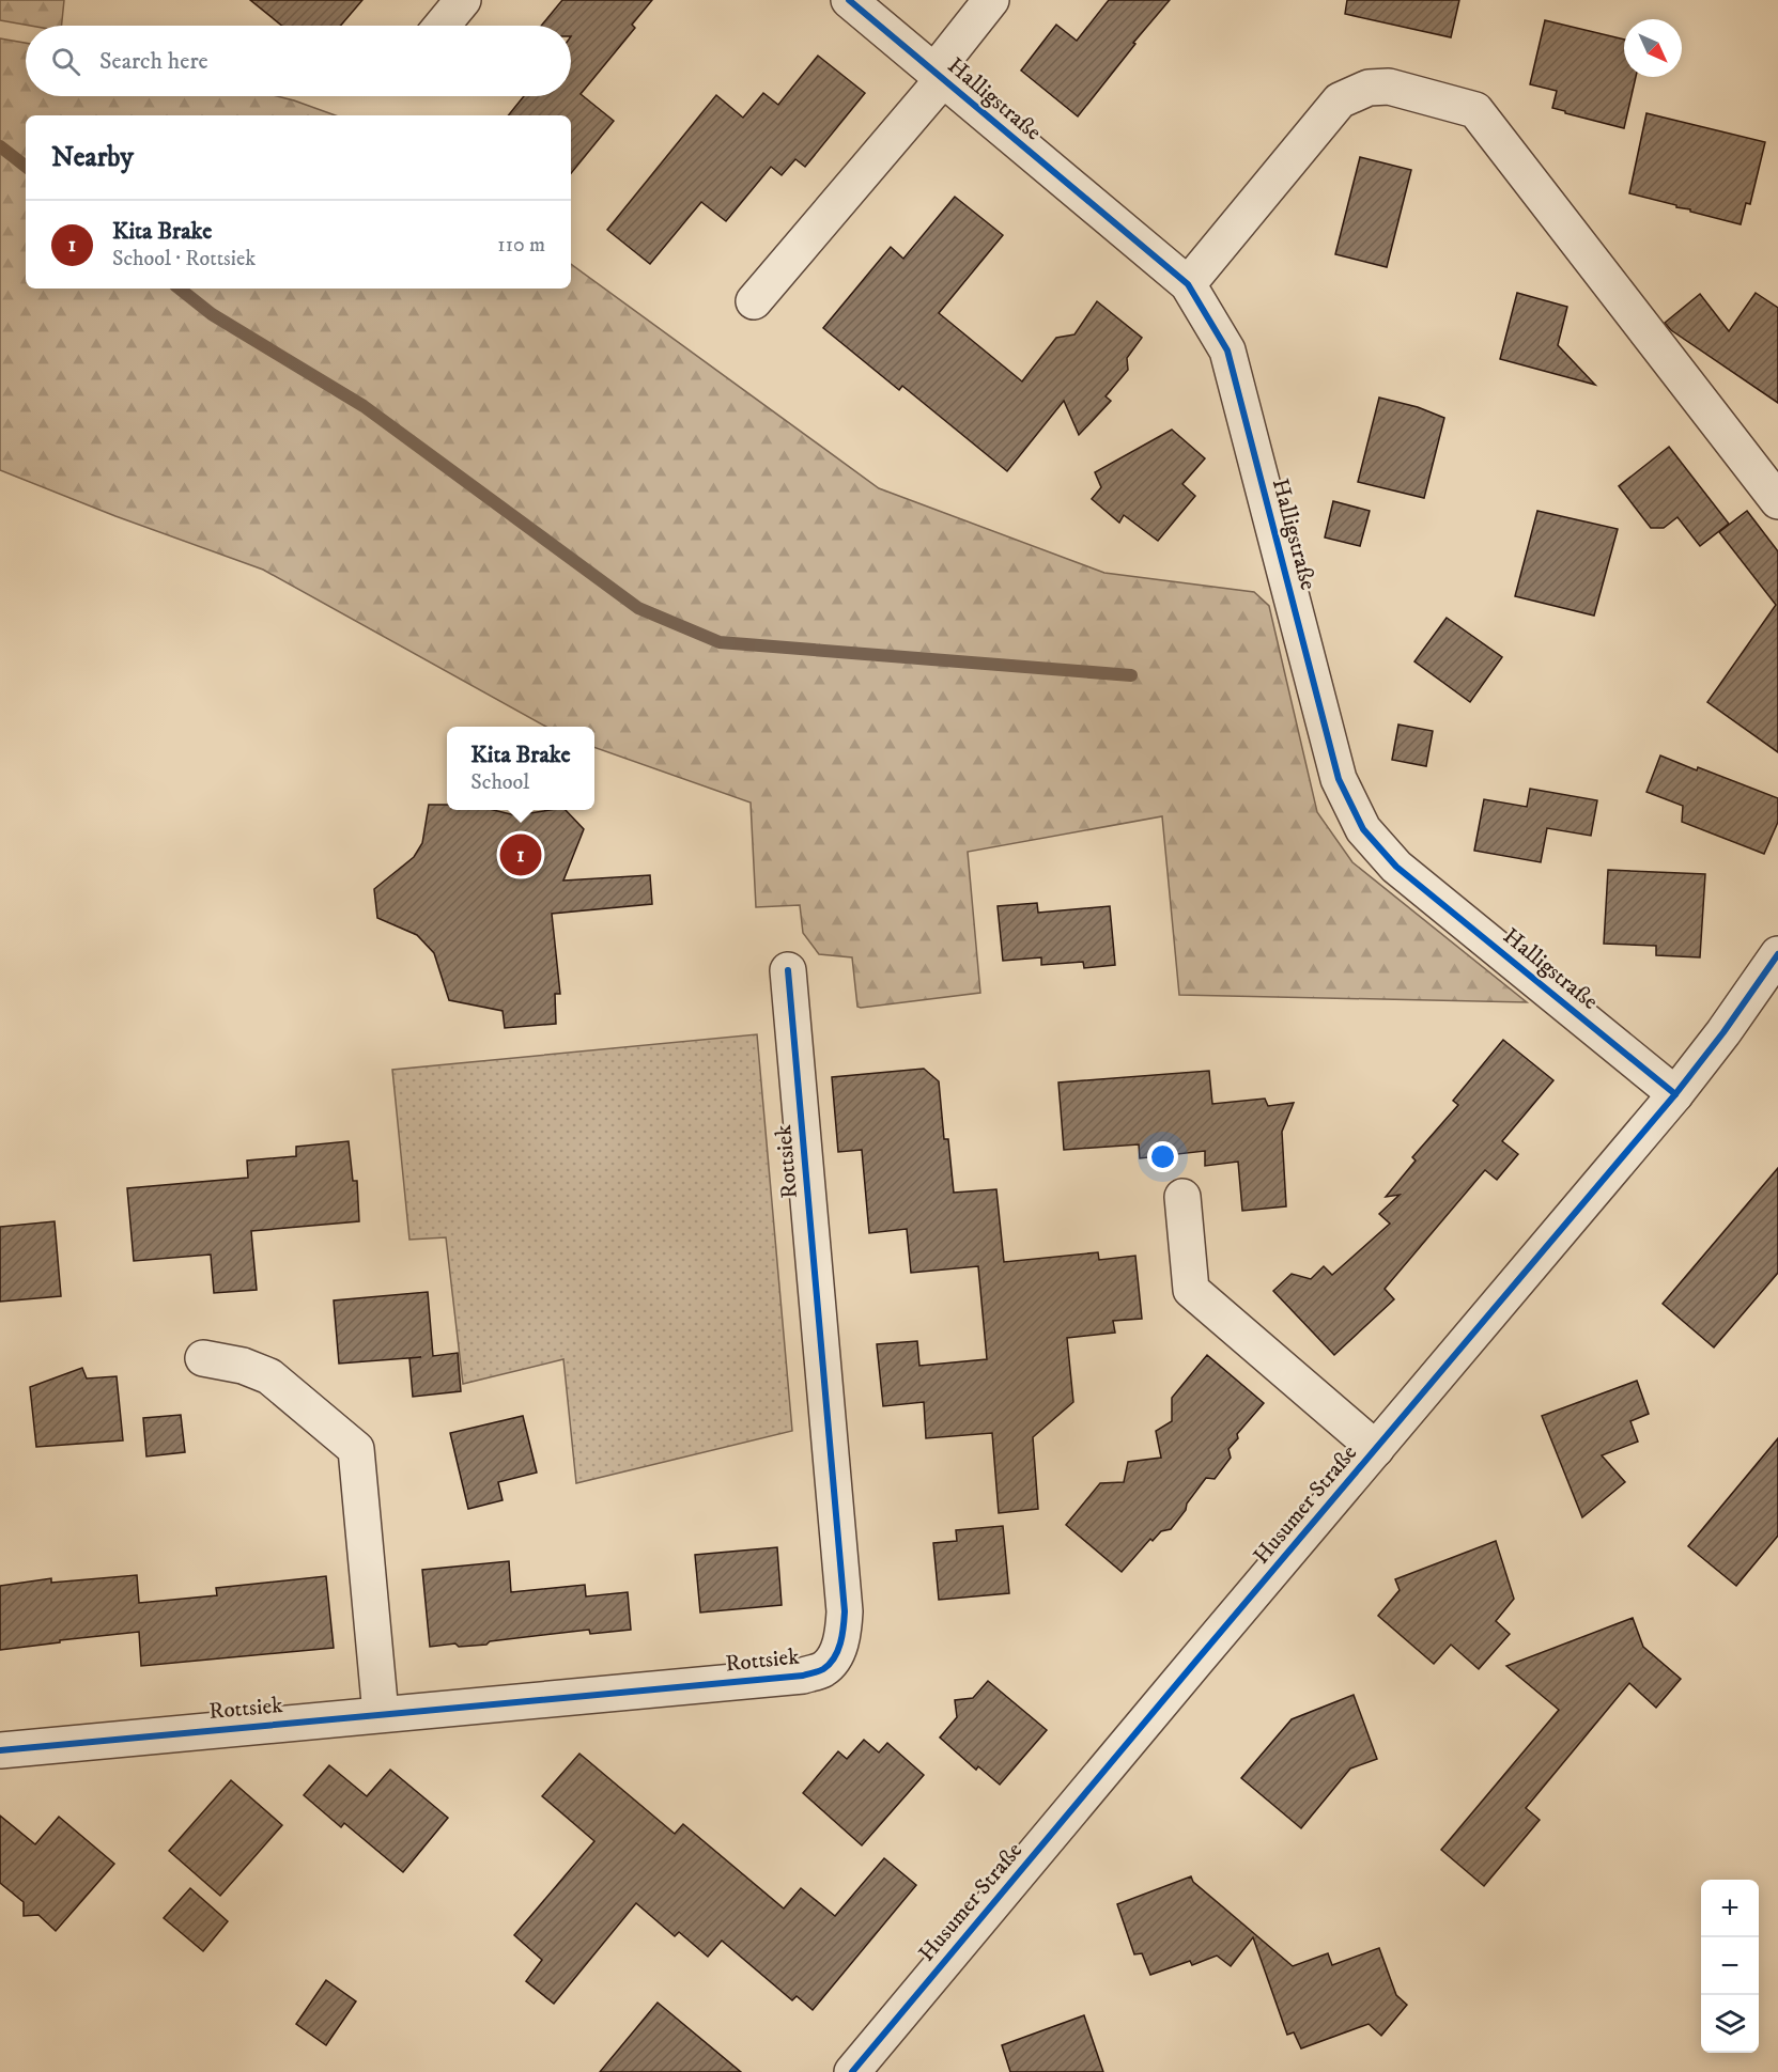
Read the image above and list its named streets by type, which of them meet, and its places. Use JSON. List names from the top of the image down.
{
  "streets": {
    "street": ["Halligstraße", "Rottsiek", "Husumer Straße"]
  },
  "crossings": [
    ["Halligstraße", "Husumer Straße"]
  ],
  "north": "bottom right",
  "page": {
    "search": "Search here",
    "heading": "Nearby",
    "list": [
      {
        "mark": "1",
        "name": "Kita Brake",
        "note": "School · Rottsiek",
        "value": "110 m"
      }
    ],
    "popup": ["Kita Brake", "School"],
    "pins": "1",
    "map_buttons": ["+", "−"]
  }
}
